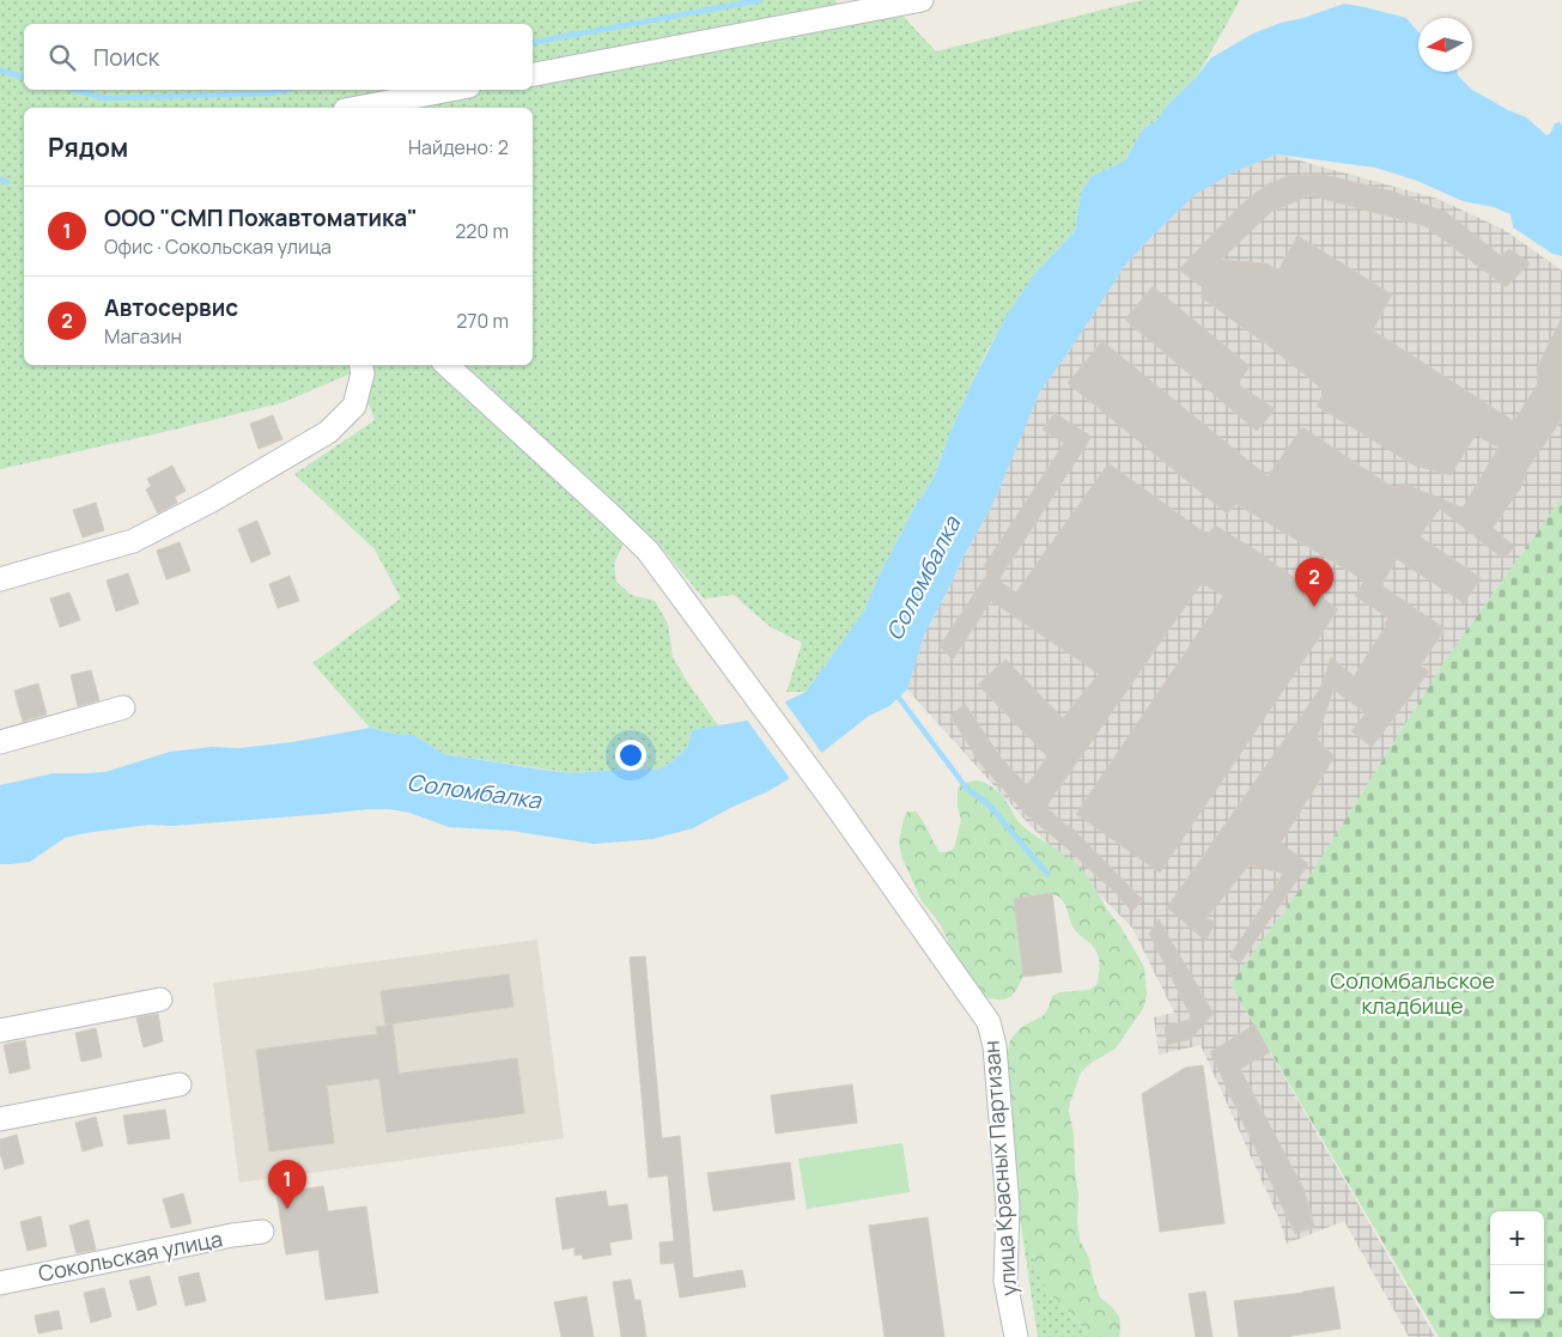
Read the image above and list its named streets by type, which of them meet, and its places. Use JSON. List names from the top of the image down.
{
  "streets": {
    "street": ["улица Красных Партизан", "Сокольская улица"]
  },
  "water": ["Соломбалка"],
  "parks": ["Соломбальское кладбище"],
  "north": "left",
  "page": {
    "search": "Поиск",
    "heading": ["Рядом", "Найдено: 2"],
    "list": [
      {
        "mark": "1",
        "name": "ООО \"СМП Пожавтоматика\"",
        "note": "Офис · Сокольская улица",
        "value": "220 m"
      },
      {
        "mark": "2",
        "name": "Автосервис",
        "note": "Магазин",
        "value": "270 m"
      }
    ],
    "pins": ["2", "1"],
    "map_buttons": ["+", "−"]
  }
}
